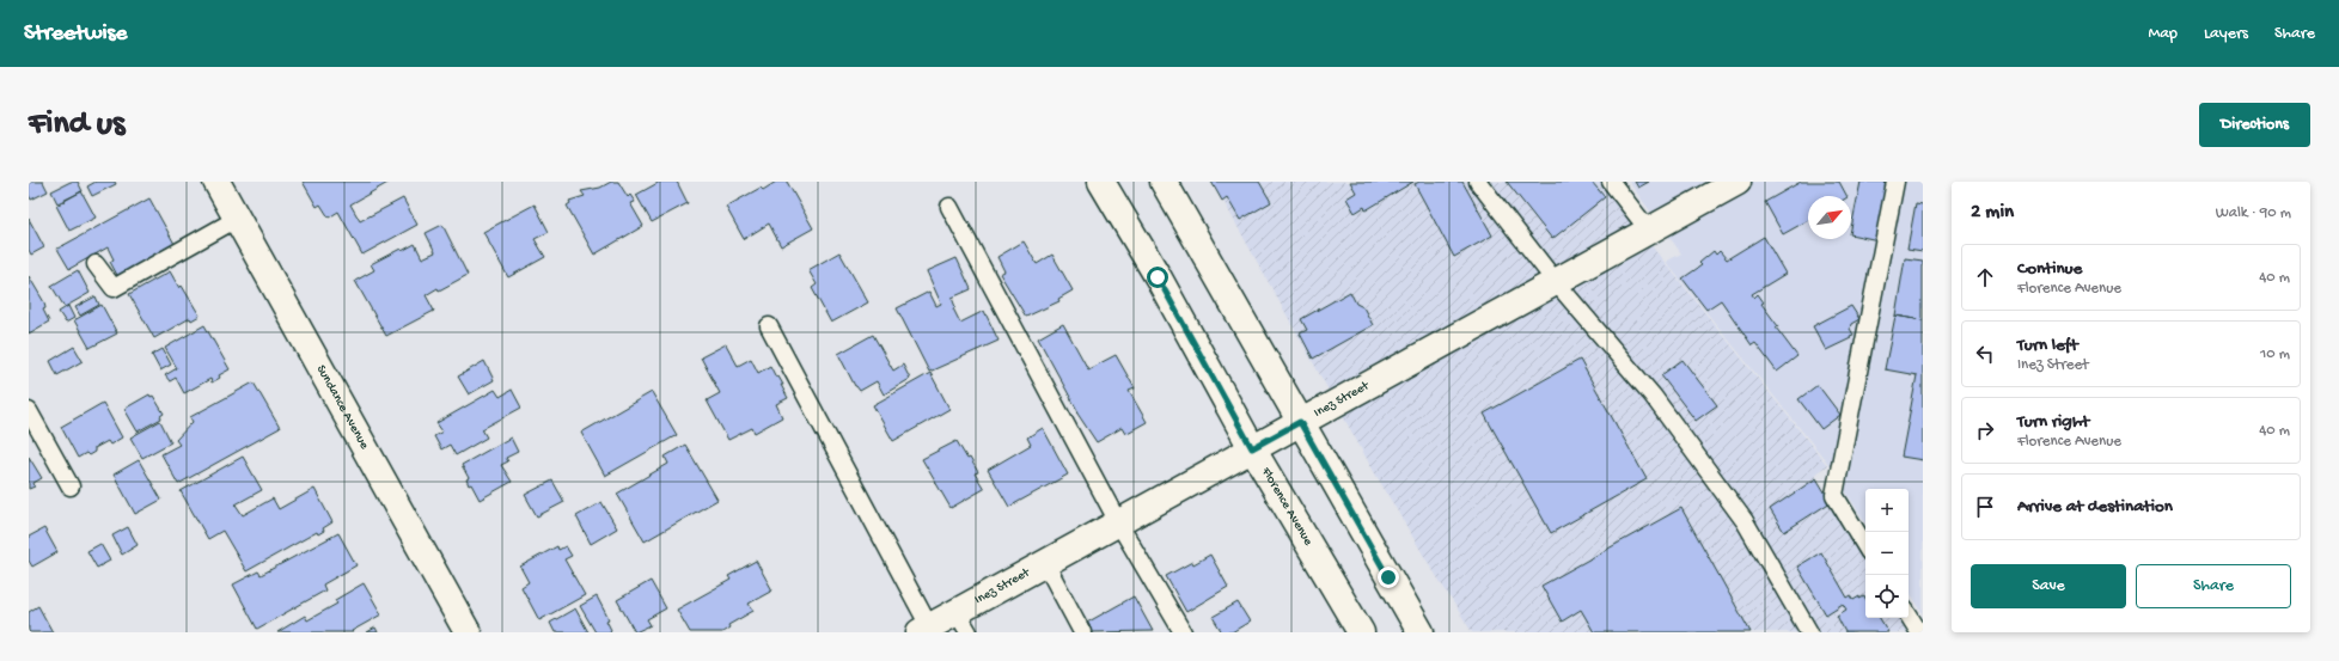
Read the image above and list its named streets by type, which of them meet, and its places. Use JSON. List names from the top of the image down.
{
  "streets": {
    "street": ["Inez Street", "Sundance Avenue", "Florence Avenue"]
  },
  "crossings": [
    ["Inez Street", "Florence Avenue"]
  ],
  "north": "top right",
  "page": {
    "header": "Streetwise",
    "nav": ["Map", "Layers", "Share"],
    "buttons": [
      "Directions",
      ["Save", "Share"]
    ],
    "title": "Find us",
    "heading": ["2 min", "Walk · 90 m"],
    "list": [
      ["Continue", "Florence Avenue", "40 m"],
      ["Turn left", "Inez Street", "10 m"],
      ["Turn right", "Florence Avenue", "40 m"],
      "Arrive at destination"
    ],
    "map_buttons": ["+", "−"]
  }
}
